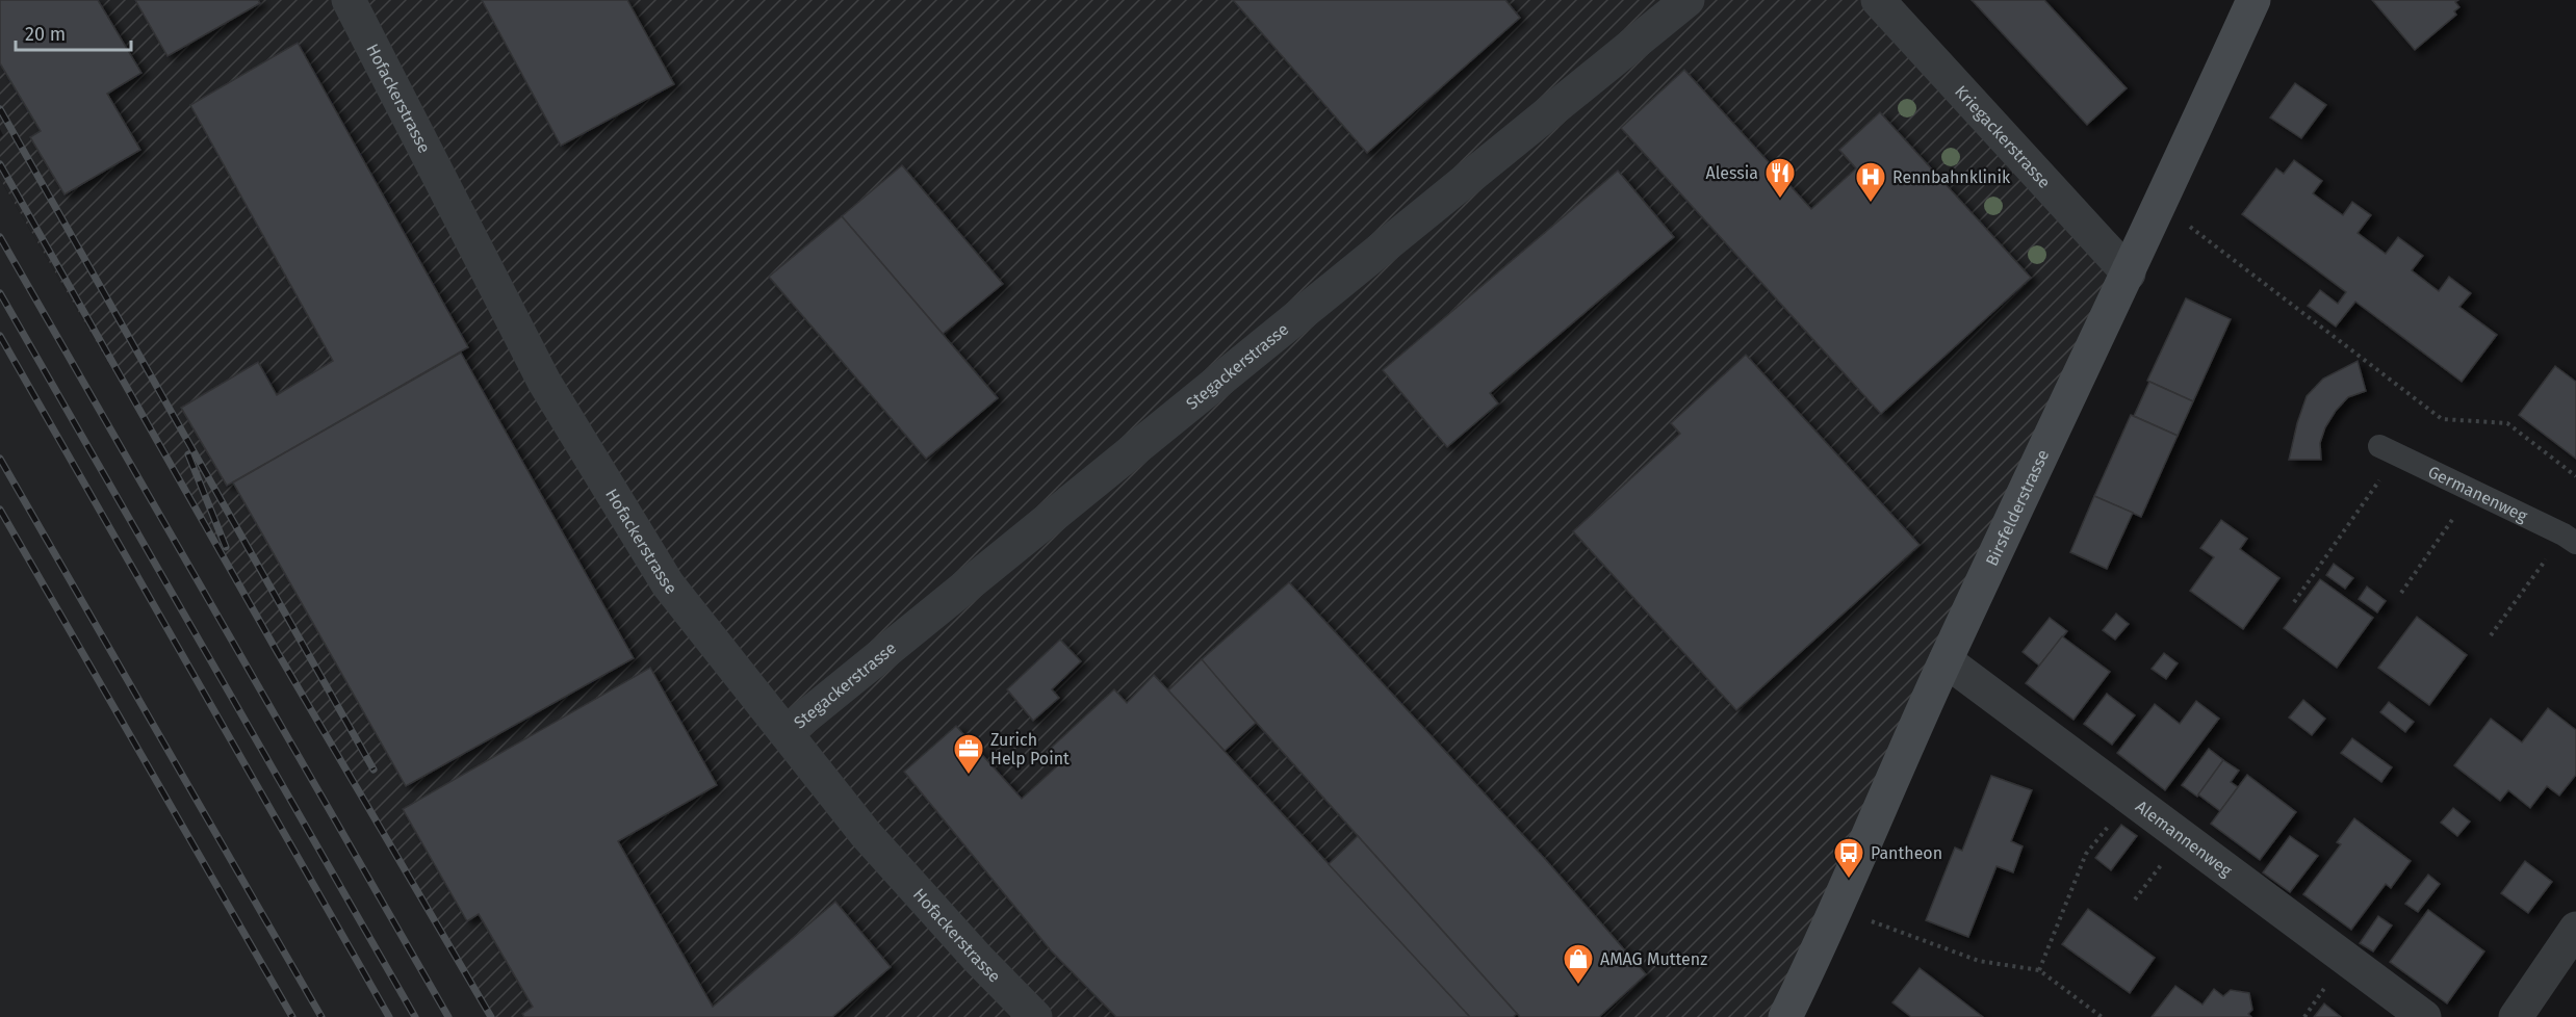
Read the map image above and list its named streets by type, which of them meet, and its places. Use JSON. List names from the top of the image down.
{
  "streets": {
    "main road": ["Birsfelderstrasse"],
    "street": [
      "Hofackerstrasse",
      "Kriegackerstrasse",
      "Stegackerstrasse",
      "Alemannenweg"
    ],
    "lane": ["Germanenweg"]
  },
  "crossings": [
    ["Hofackerstrasse", "Stegackerstrasse"],
    ["Kriegackerstrasse", "Birsfelderstrasse"],
    ["Birsfelderstrasse", "Alemannenweg"]
  ],
  "places": {
    "restaurant": ["Alessia"],
    "hospital": ["Rennbahnklinik"],
    "office": ["Zurich Help Point"],
    "bus stop": ["Pantheon"],
    "shop": ["AMAG Muttenz"]
  },
  "scale_bar": "20 m"
}
